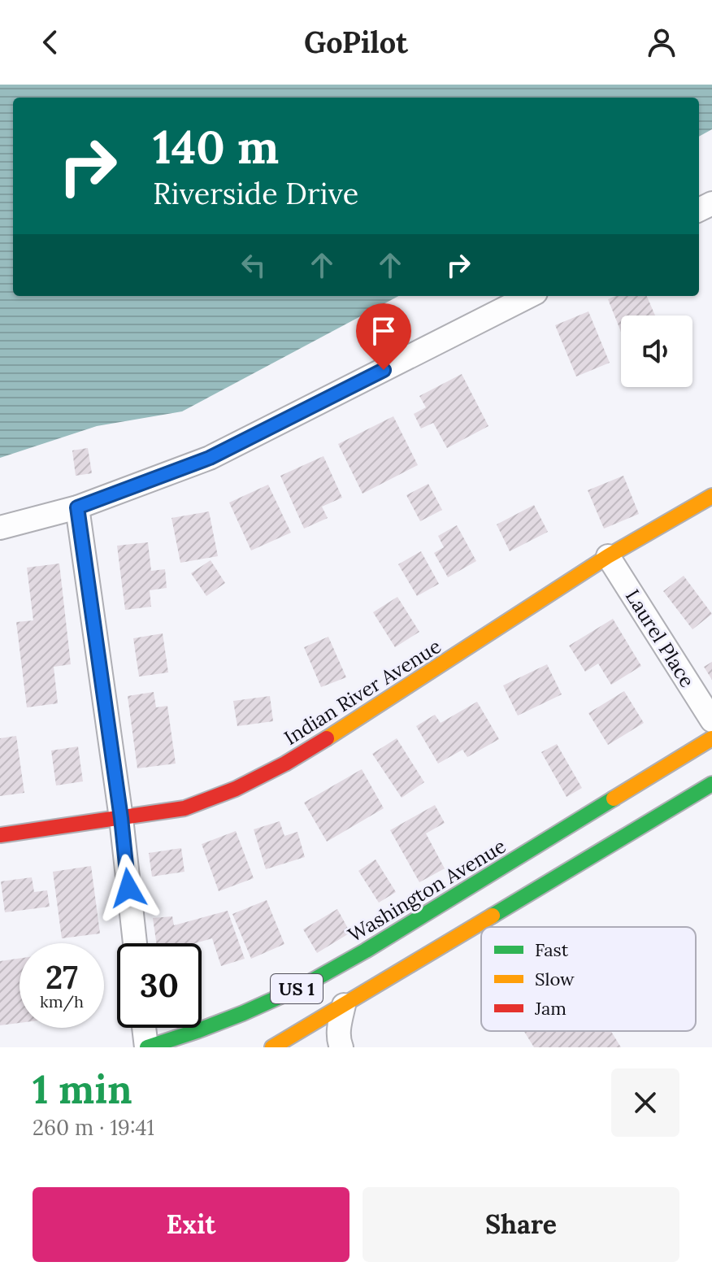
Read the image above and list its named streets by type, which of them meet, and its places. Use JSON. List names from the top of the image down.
{
  "streets": {
    "main road": ["Indian River Avenue", "Washington Avenue", "US 1"],
    "street": ["Laurel Place"]
  },
  "crossings": [
    ["Laurel Place", "Indian River Avenue"]
  ],
  "legend": ["Fast", "Slow", "Jam"],
  "page": {
    "header": "GoPilot",
    "turn": ["140 m", "Riverside Drive"],
    "speed": "27 km/h",
    "limit": "30",
    "heading": ["1 min", "260 m · 19:41"],
    "buttons": ["Exit", "Share"]
  }
}
